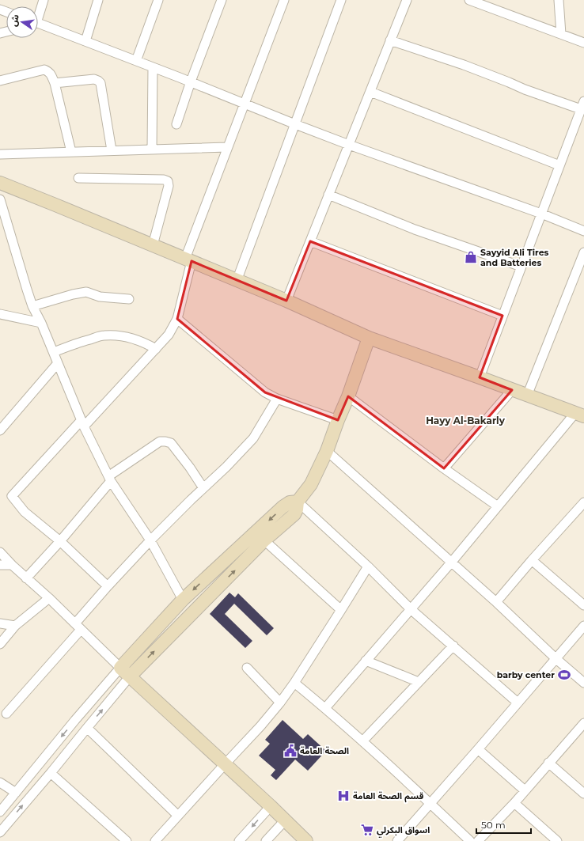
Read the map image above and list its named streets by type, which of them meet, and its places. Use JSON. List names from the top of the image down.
{
  "districts": ["Hayy Al-Bakarly"],
  "places": {
    "shop": ["Sayyid Ali Tires and Batteries"],
    "sports": ["barby center"],
    "public building": ["الصحة العامة"],
    "hospital": ["قسم الصحة العامة"],
    "supermarket": ["اسواق البكرلي"]
  },
  "scale_bar": "50 m",
  "north": "left"
}
